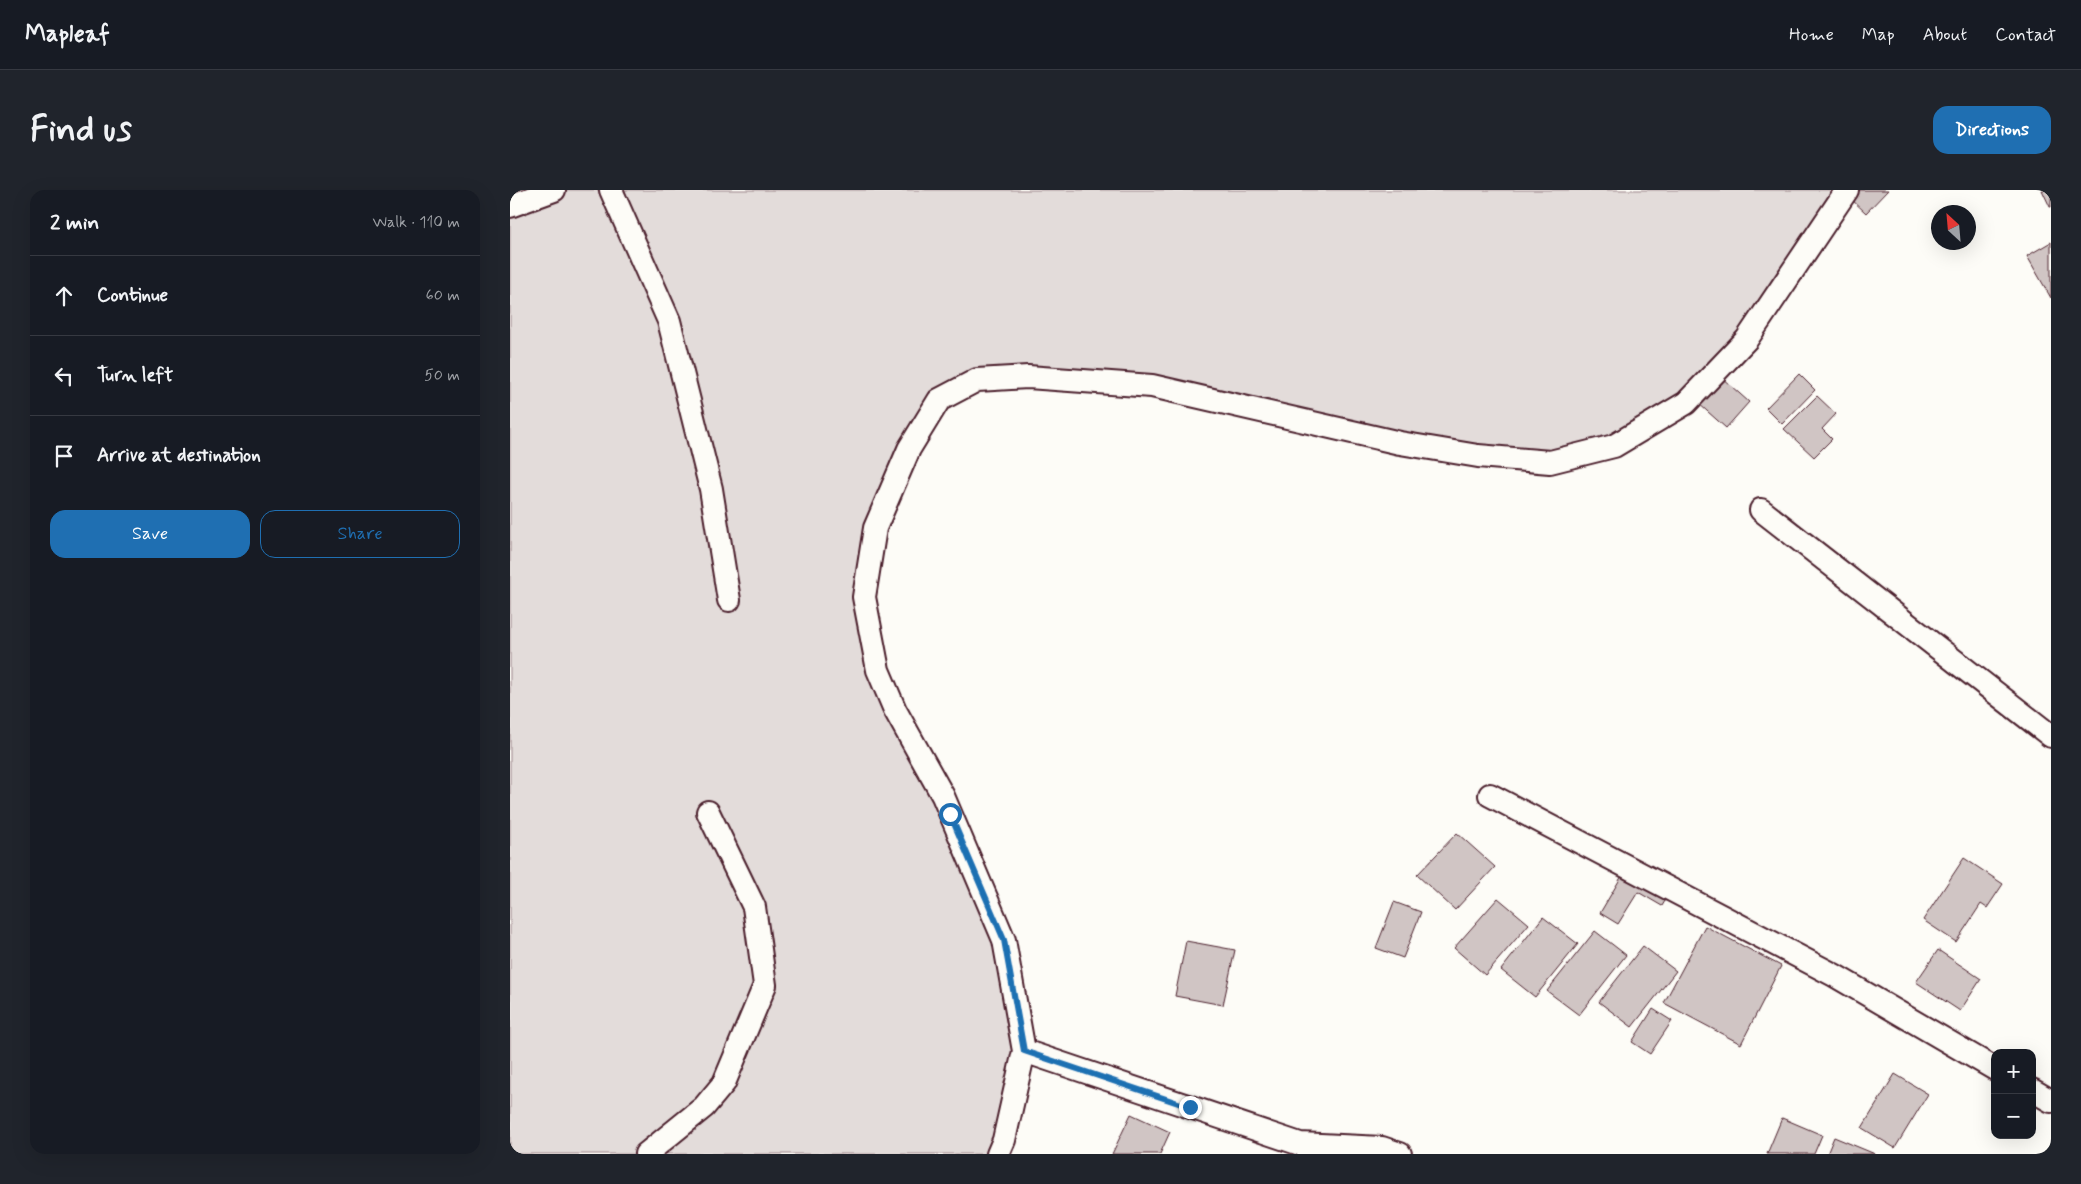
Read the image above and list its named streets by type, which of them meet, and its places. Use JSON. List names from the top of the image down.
{
  "north": "top left",
  "page": {
    "header": "Mapleaf",
    "nav": [
      "Home",
      "Map",
      "About",
      "Contact"
    ],
    "buttons": [
      "Directions",
      ["Save", "Share"]
    ],
    "title": "Find us",
    "heading": ["2 min", "Walk · 110 m"],
    "list": [
      ["Continue", "60 m"],
      ["Turn left", "50 m"],
      "Arrive at destination"
    ],
    "map_buttons": ["+", "−"]
  }
}
